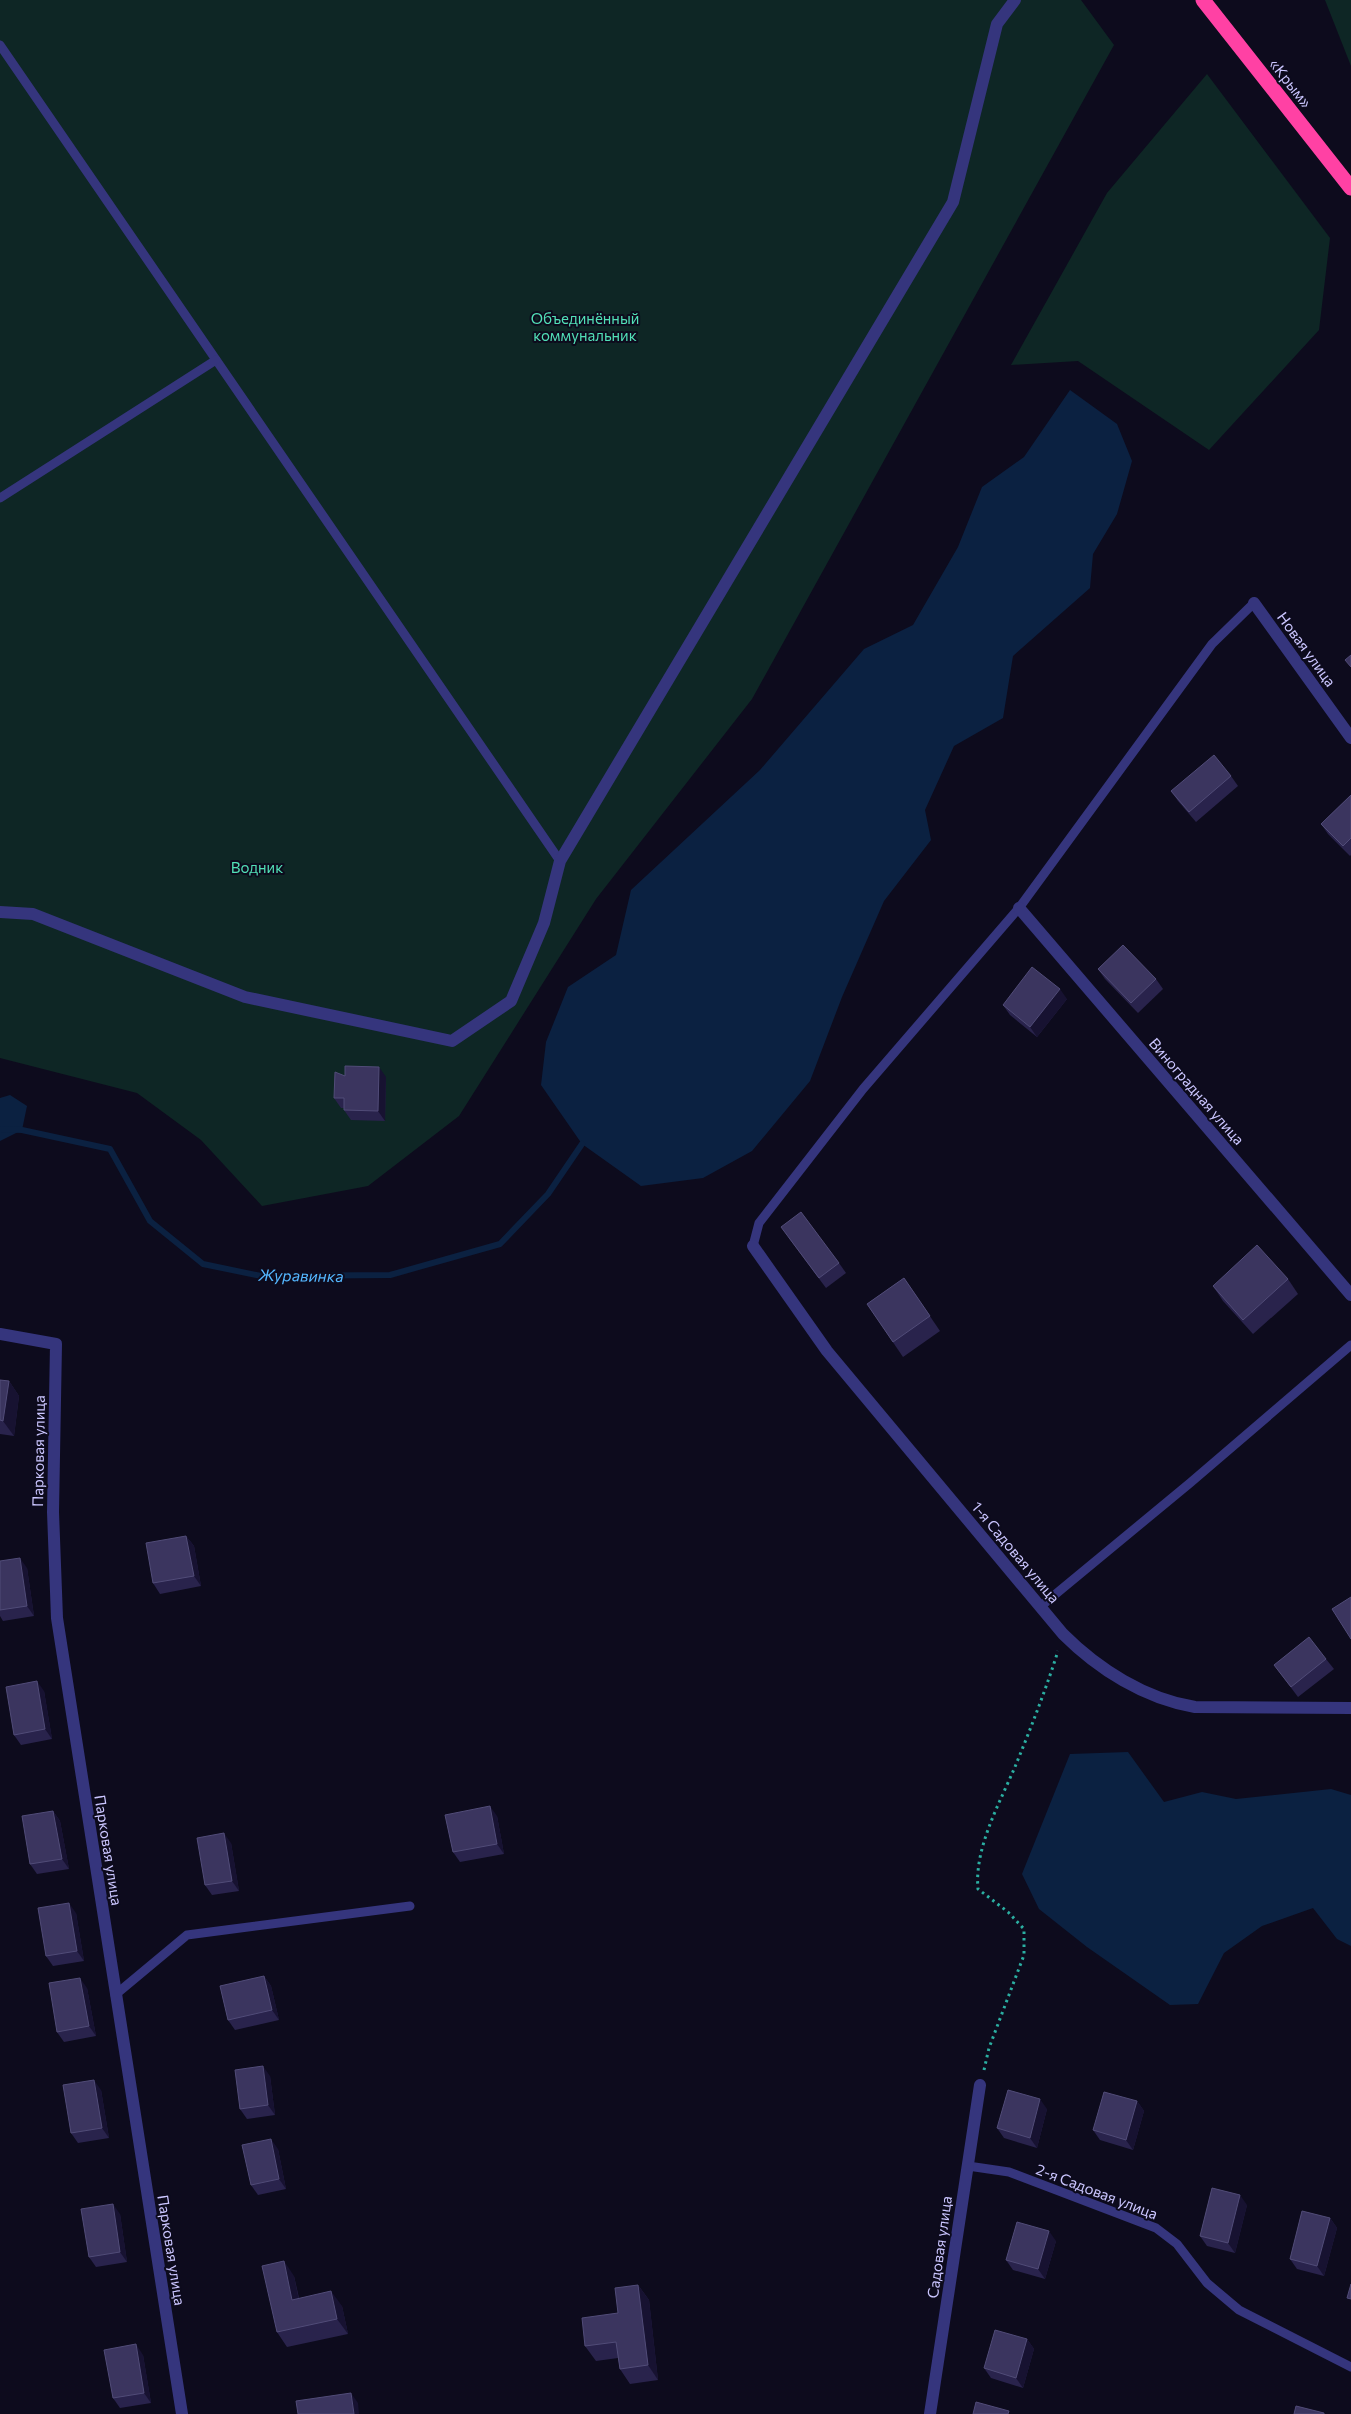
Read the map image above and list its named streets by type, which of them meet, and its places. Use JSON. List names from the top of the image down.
{
  "streets": {
    "highway": ["«Крым»"],
    "street": [
      "Новая улица",
      "Виноградная улица",
      "Парковая улица",
      "1-я Садовая улица",
      "Садовая улица"
    ],
    "lane": ["2-я Садовая улица"]
  },
  "crossings": [
    ["2-я Садовая улица", "Садовая улица"]
  ],
  "water": ["Журавинка"],
  "parks": ["Объединённый коммунальник", "Водник"]
}
